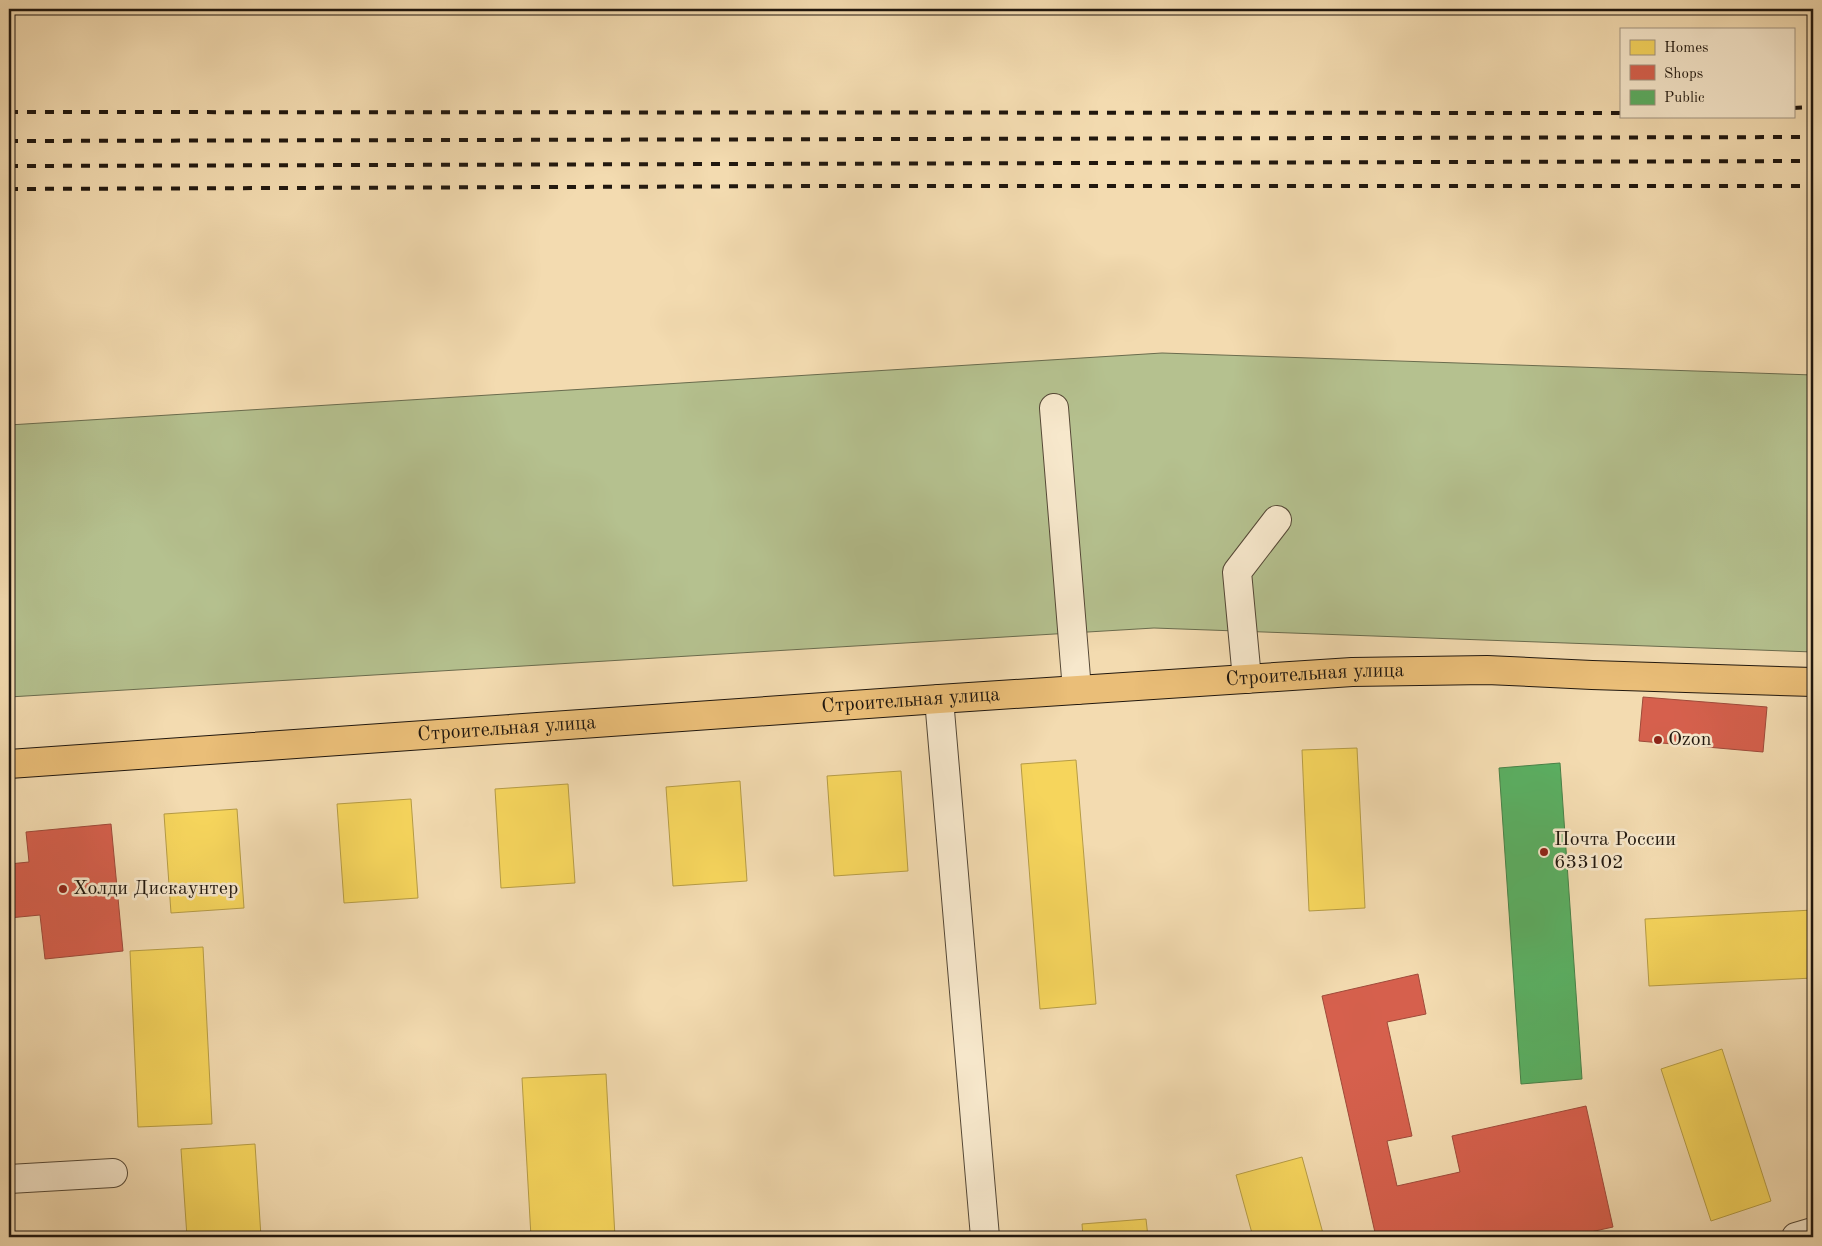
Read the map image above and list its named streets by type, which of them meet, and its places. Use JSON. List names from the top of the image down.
{
  "streets": {
    "main road": ["Строительная улица"]
  },
  "places": ["Ozon", "Почта России 633102", "Холди Дискаунтер"],
  "legend": ["Homes", "Shops", "Public"]
}
